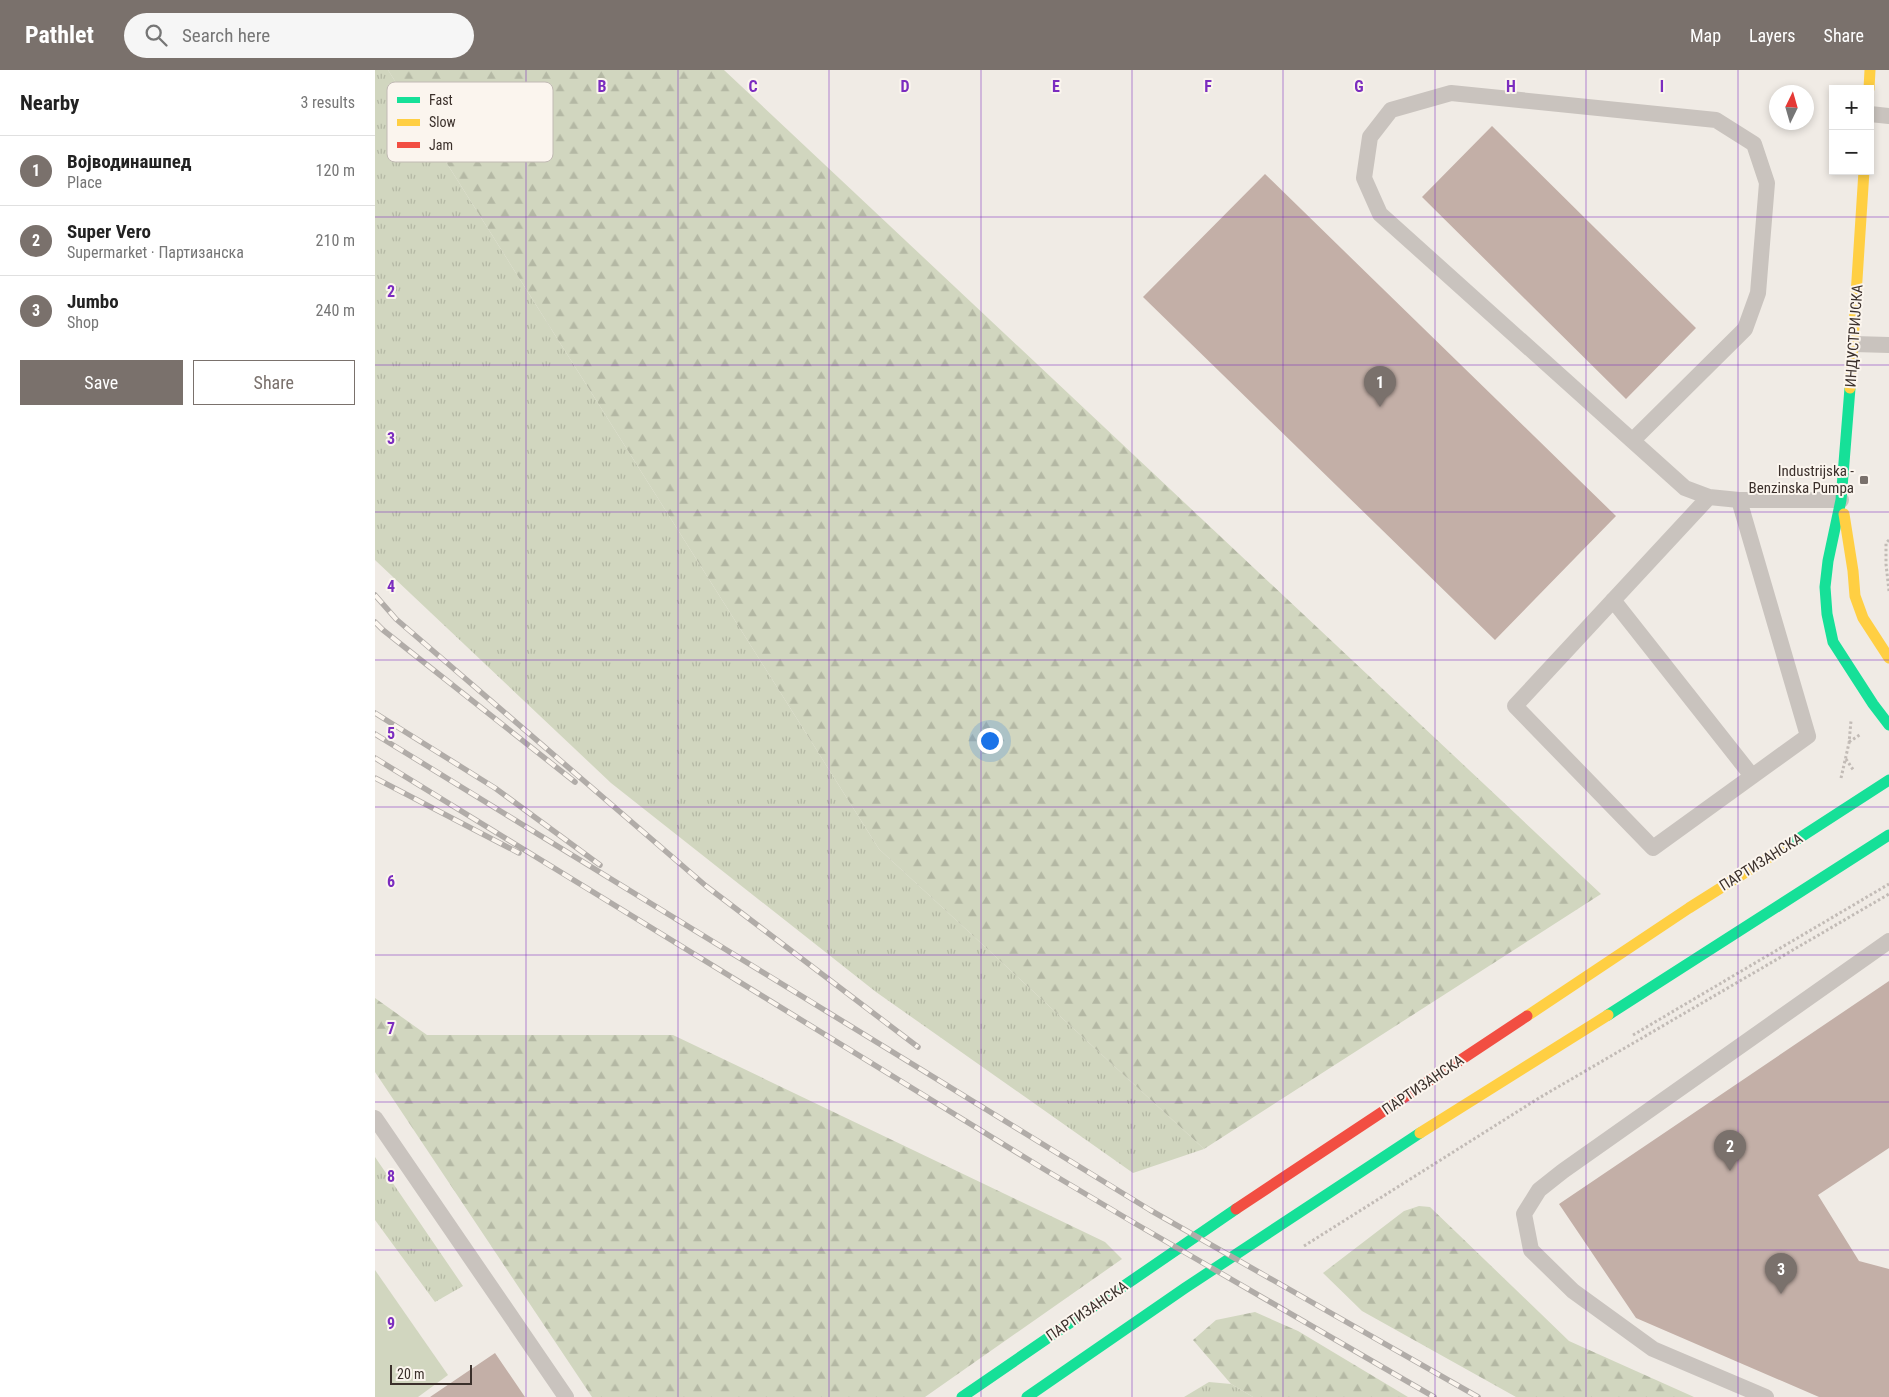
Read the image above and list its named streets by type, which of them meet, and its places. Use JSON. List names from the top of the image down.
{
  "streets": {
    "main road": ["ИНДУСТРИЈСКА", "ПАРТИЗАНСКА"]
  },
  "places": {
    "transit": ["Industrijska - Benzinska Pumpa"]
  },
  "legend": ["Fast", "Slow", "Jam"],
  "scale_bar": "20 m",
  "north": "top",
  "page": {
    "header": "Pathlet",
    "search": "Search here",
    "nav": ["Map", "Layers", "Share"],
    "heading": ["Nearby", "3 results"],
    "map_buttons": ["+", "−"],
    "list": [
      {
        "mark": "1",
        "name": "Војводинашпед",
        "note": "Place",
        "value": "120 m"
      },
      {
        "mark": "2",
        "name": "Super Vero",
        "note": "Supermarket · Партизанска",
        "value": "210 m"
      },
      {
        "mark": "3",
        "name": "Jumbo",
        "note": "Shop",
        "value": "240 m"
      }
    ],
    "buttons": ["Save", "Share"],
    "pins": ["1", "2", "3"],
    "scale": "20 m"
  },
  "grid": {
    "columns": [
      "B",
      "C",
      "D",
      "E",
      "F",
      "G",
      "H",
      "I"
    ],
    "rows": [
      "2",
      "3",
      "4",
      "5",
      "6",
      "7",
      "8",
      "9"
    ]
  }
}
